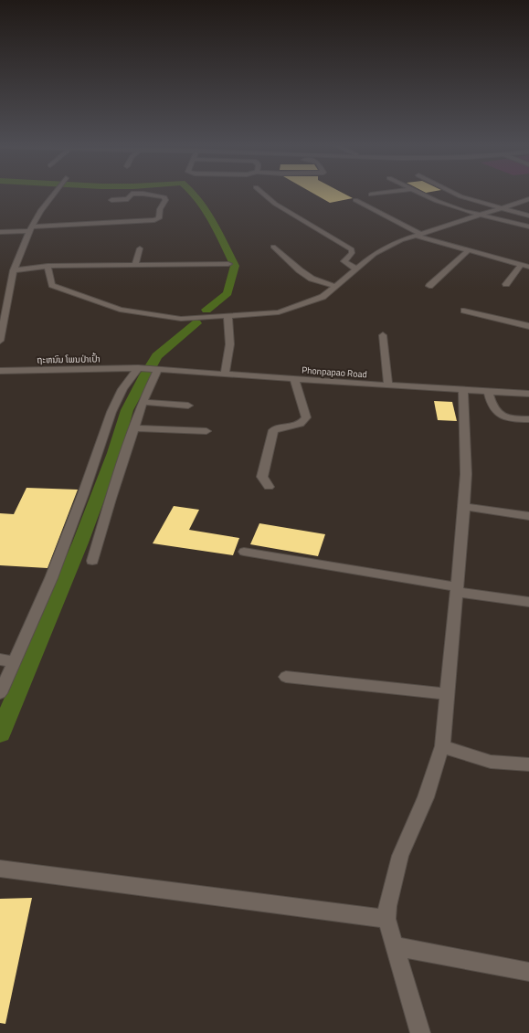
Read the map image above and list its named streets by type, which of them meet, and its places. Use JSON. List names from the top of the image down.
{
  "streets": {
    "street": ["ຖະຫນົນ ໂພນປ່າເປົ້າ", "Phonpapao Road"]
  },
  "crossings": [
    ["ຖະຫນົນ ໂພນປ່າເປົ້າ", "Phonpapao Road"]
  ]
}
